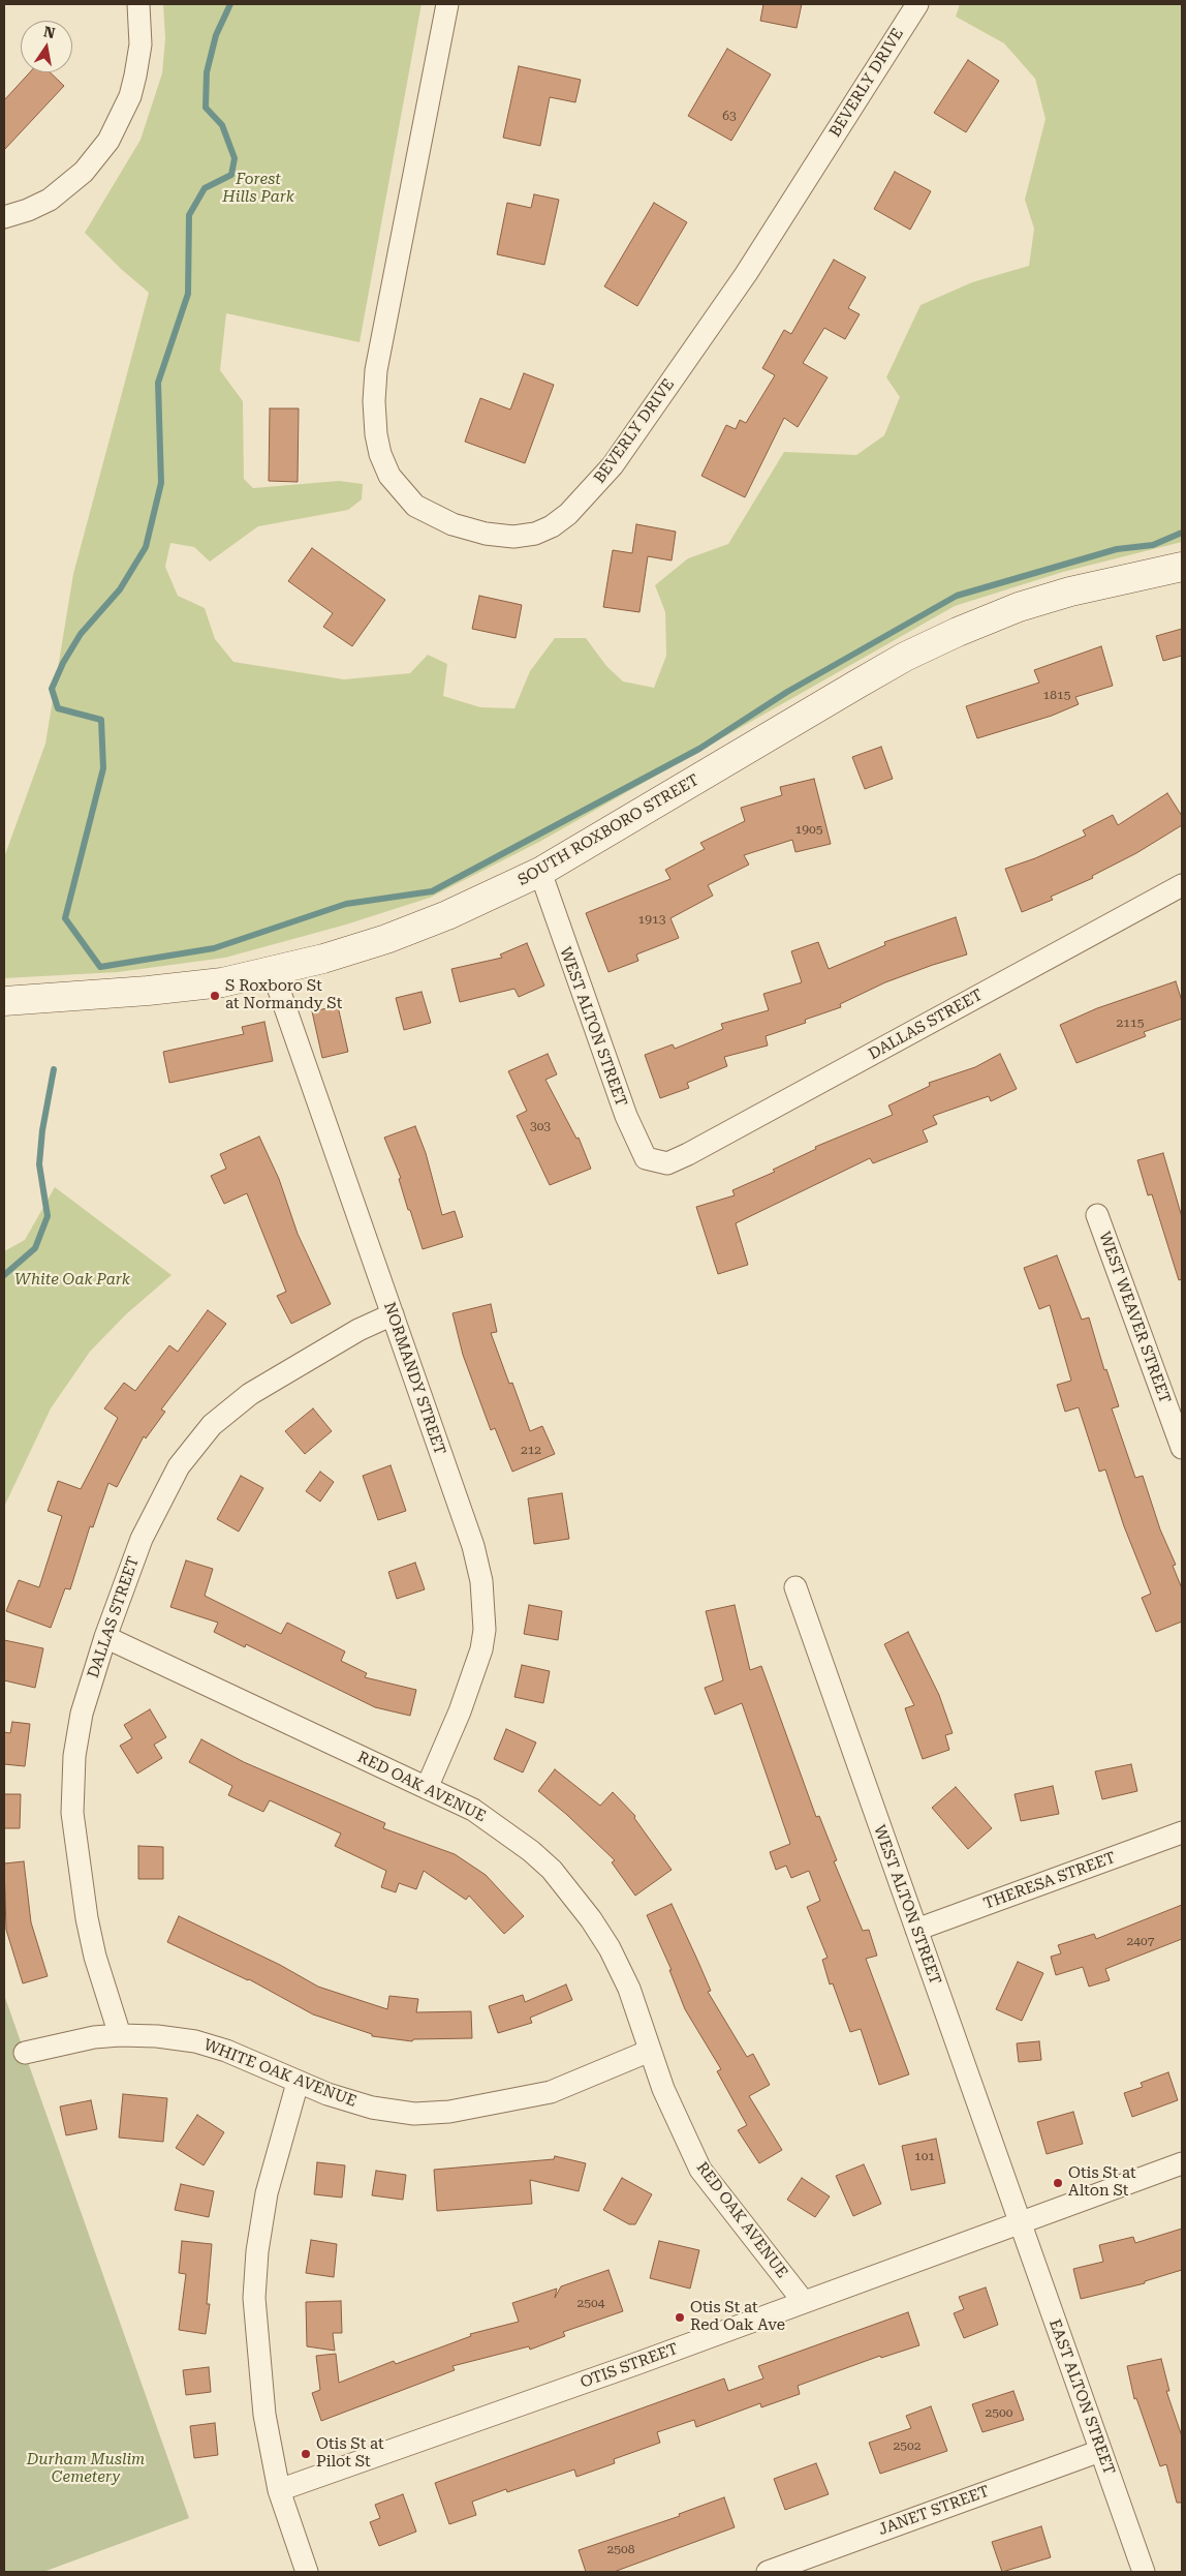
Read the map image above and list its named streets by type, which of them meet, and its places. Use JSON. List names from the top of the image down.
{
  "streets": {
    "street": [
      "BEVERLY DRIVE",
      "SOUTH ROXBORO STREET",
      "DALLAS STREET",
      "WEST ALTON STREET",
      "WEST WEAVER STREET",
      "NORMANDY STREET",
      "RED OAK AVENUE",
      "THERESA STREET",
      "WHITE OAK AVENUE",
      "OTIS STREET",
      "EAST ALTON STREET",
      "JANET STREET"
    ]
  },
  "crossings": [
    ["SOUTH ROXBORO STREET", "WEST ALTON STREET"],
    ["SOUTH ROXBORO STREET", "NORMANDY STREET"],
    ["DALLAS STREET", "WEST ALTON STREET"],
    ["DALLAS STREET", "NORMANDY STREET"],
    ["DALLAS STREET", "RED OAK AVENUE"],
    ["DALLAS STREET", "WHITE OAK AVENUE"],
    ["WEST ALTON STREET", "THERESA STREET"],
    ["WEST ALTON STREET", "OTIS STREET"],
    ["WEST ALTON STREET", "EAST ALTON STREET"],
    ["NORMANDY STREET", "RED OAK AVENUE"],
    ["RED OAK AVENUE", "WHITE OAK AVENUE"],
    ["RED OAK AVENUE", "OTIS STREET"],
    ["OTIS STREET", "EAST ALTON STREET"],
    ["EAST ALTON STREET", "JANET STREET"]
  ],
  "parks": ["Forest Hills Park", "White Oak Park", "Durham Muslim Cemetery"],
  "places": [
    "S Roxboro St at Normandy St",
    "Otis St at Alton St",
    "Otis St at Red Oak Ave",
    "Otis St at Pilot St"
  ],
  "house_numbers": [
    "63",
    "1815",
    "1905",
    "1913",
    "2115",
    "303",
    "212",
    "2407",
    "101",
    "2504",
    "2500",
    "2502",
    "2508"
  ],
  "north": "top"
}
